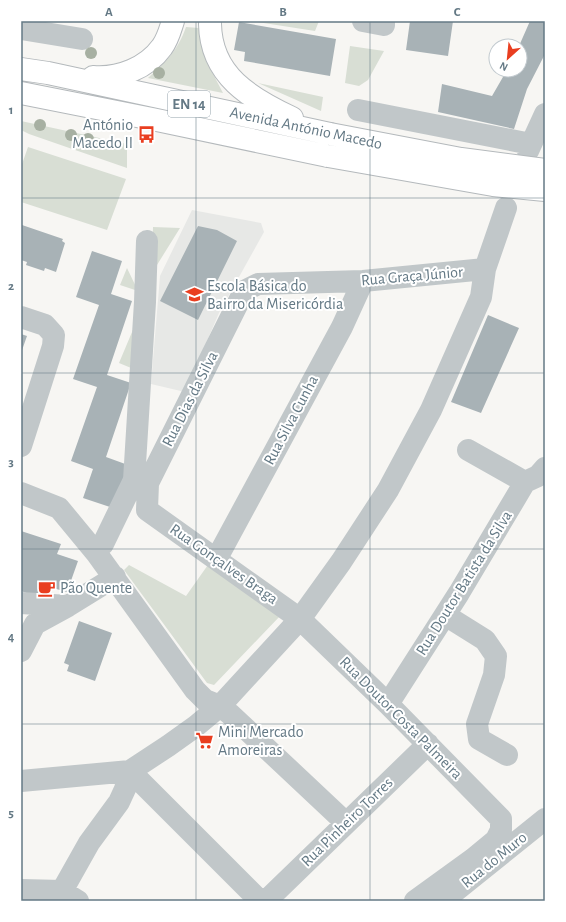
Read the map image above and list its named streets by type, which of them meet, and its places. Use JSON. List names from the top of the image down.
{
  "streets": {
    "highway": ["EN 14", "Avenida António Macedo"],
    "street": [
      "Rua Graça Júnior",
      "Rua Dias da Silva",
      "Rua Silva Cunha",
      "Rua Gonçalves Braga",
      "Rua Doutor Batista da Silva",
      "Rua Doutor Costa Palmeira",
      "Rua Pinheiro Torres",
      "Rua do Muro"
    ]
  },
  "crossings": [
    ["Rua Graça Júnior", "Rua Dias da Silva"],
    ["Rua Graça Júnior", "Rua Silva Cunha"],
    ["Rua Dias da Silva", "Rua Gonçalves Braga"],
    ["Rua Silva Cunha", "Rua Gonçalves Braga"],
    ["Rua Gonçalves Braga", "Rua Doutor Costa Palmeira"],
    ["Rua Doutor Batista da Silva", "Rua Doutor Costa Palmeira"],
    ["Rua Doutor Costa Palmeira", "Rua Pinheiro Torres"]
  ],
  "places": {
    "bus stop": ["António Macedo II"],
    "school or university": ["Escola Básica do Bairro da Misericórdia"],
    "cafe": ["Pão Quente"],
    "supermarket": ["Mini Mercado Amoreiras"]
  },
  "north": "bottom left",
  "grid": {
    "columns": ["A", "B", "C"],
    "rows": [
      "1",
      "2",
      "3",
      "4",
      "5"
    ]
  }
}
